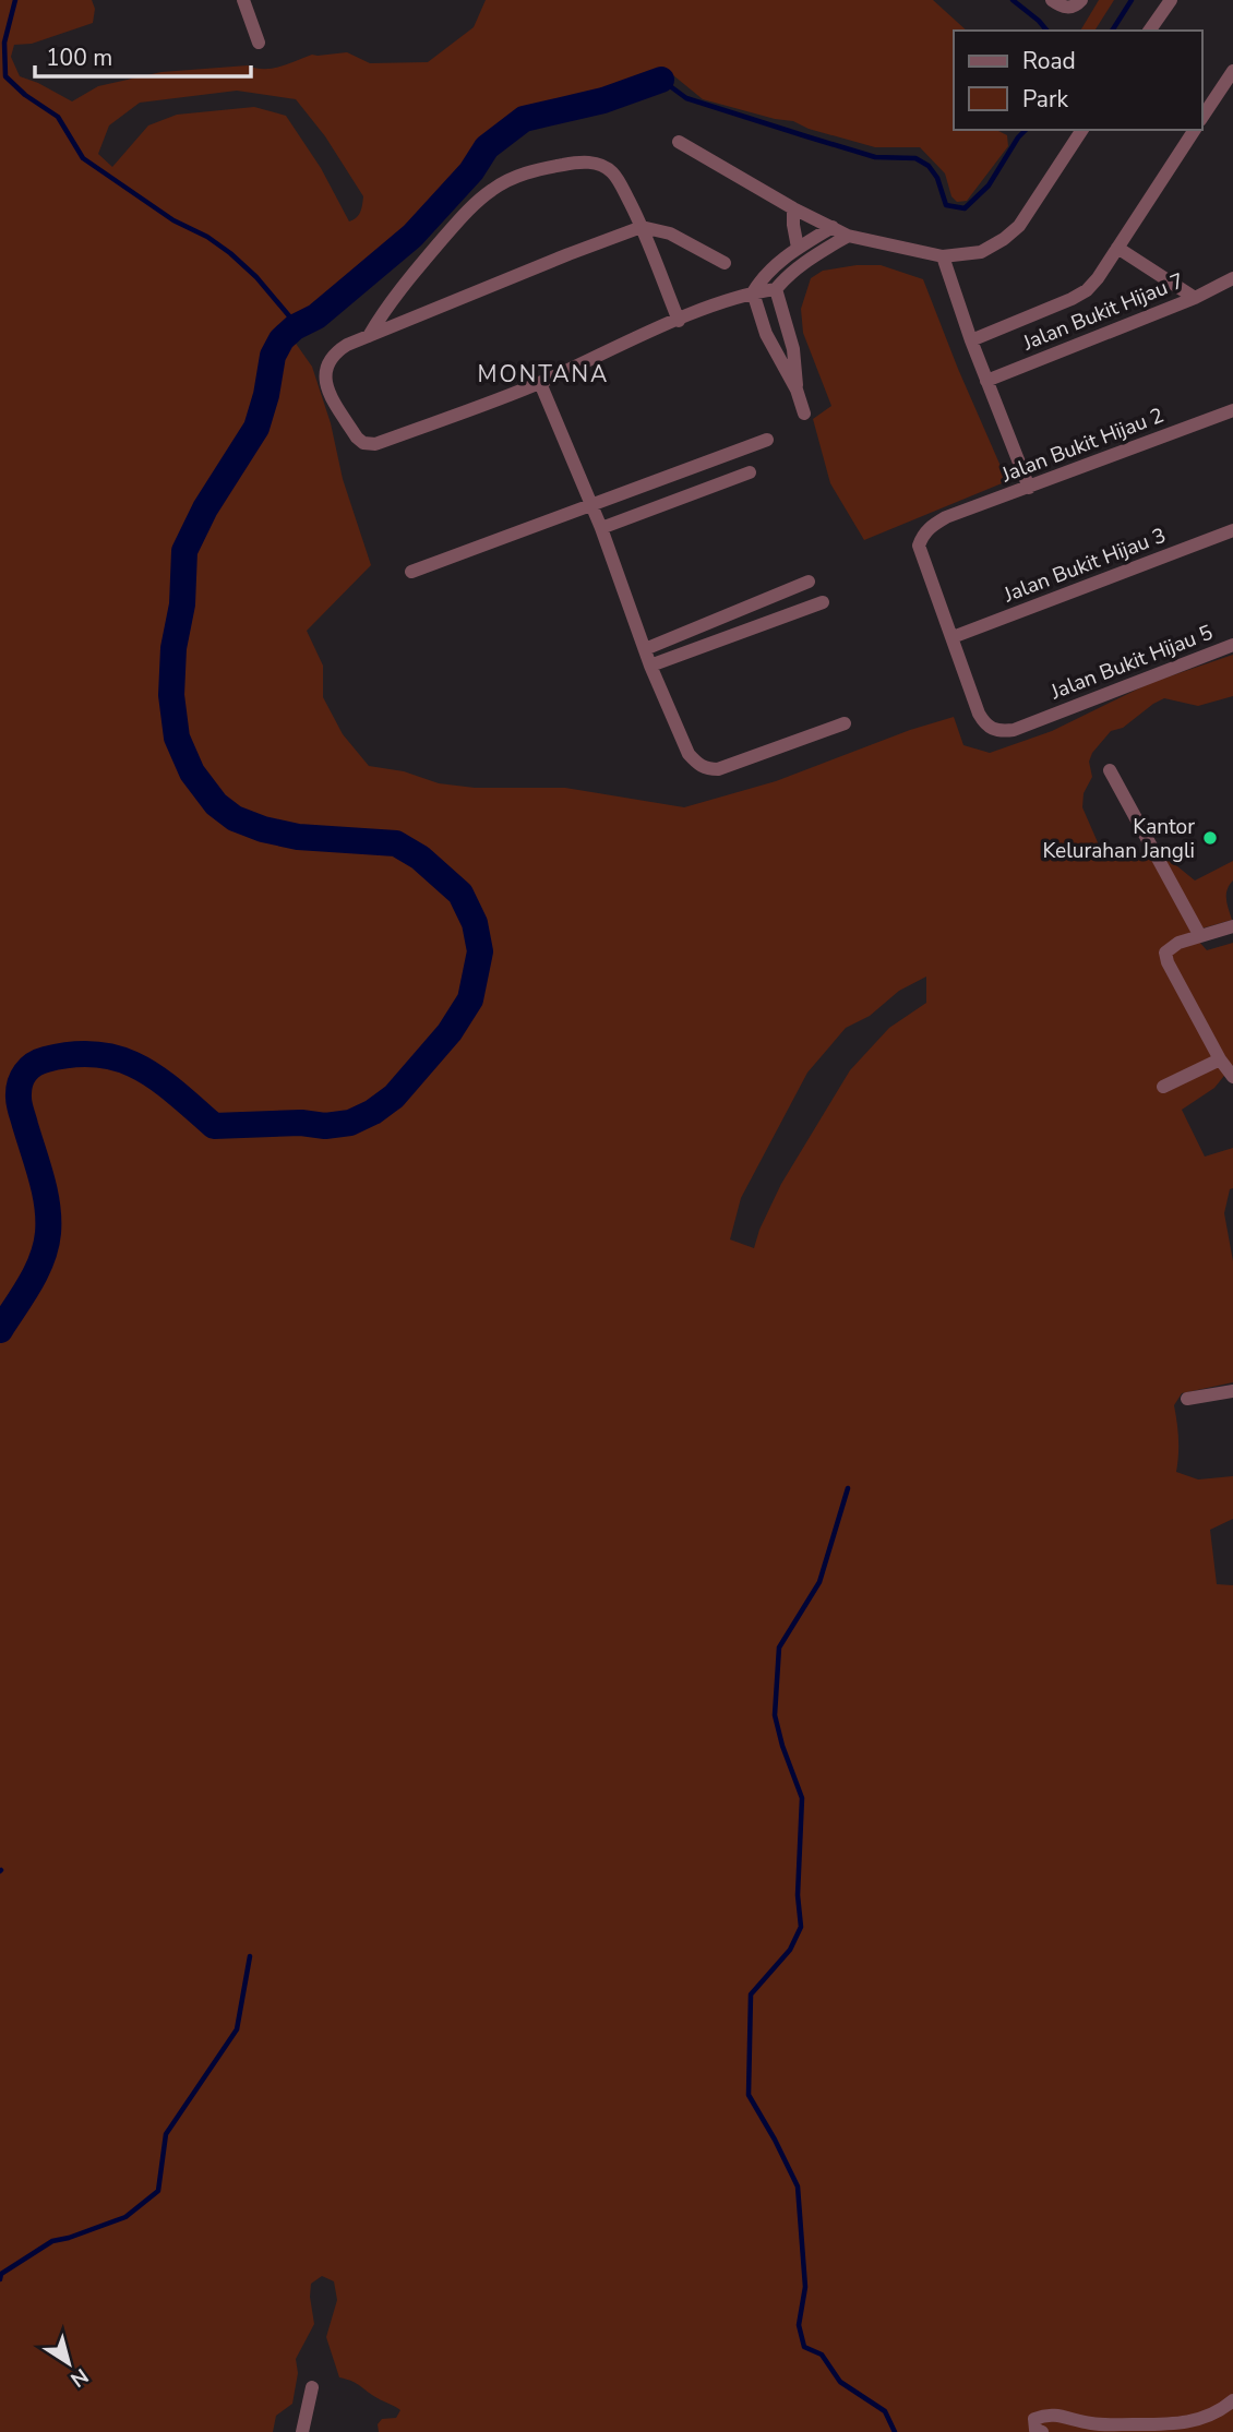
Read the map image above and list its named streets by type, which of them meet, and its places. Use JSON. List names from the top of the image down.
{
  "streets": {
    "street": [
      "Jalan Bukit Hijau 7",
      "Jalan Bukit Hijau 2",
      "Jalan Bukit Hijau 3",
      "Jalan Bukit Hijau 5"
    ]
  },
  "crossings": [
    ["Jalan Bukit Hijau 2", "Jalan Bukit Hijau 3"],
    ["Jalan Bukit Hijau 2", "Jalan Bukit Hijau 5"],
    ["Jalan Bukit Hijau 3", "Jalan Bukit Hijau 5"]
  ],
  "districts": ["MONTANA"],
  "places": ["Kantor Kelurahan Jangli"],
  "legend": ["Road", "Park"],
  "scale_bar": "100 m",
  "north": "bottom right"
}
